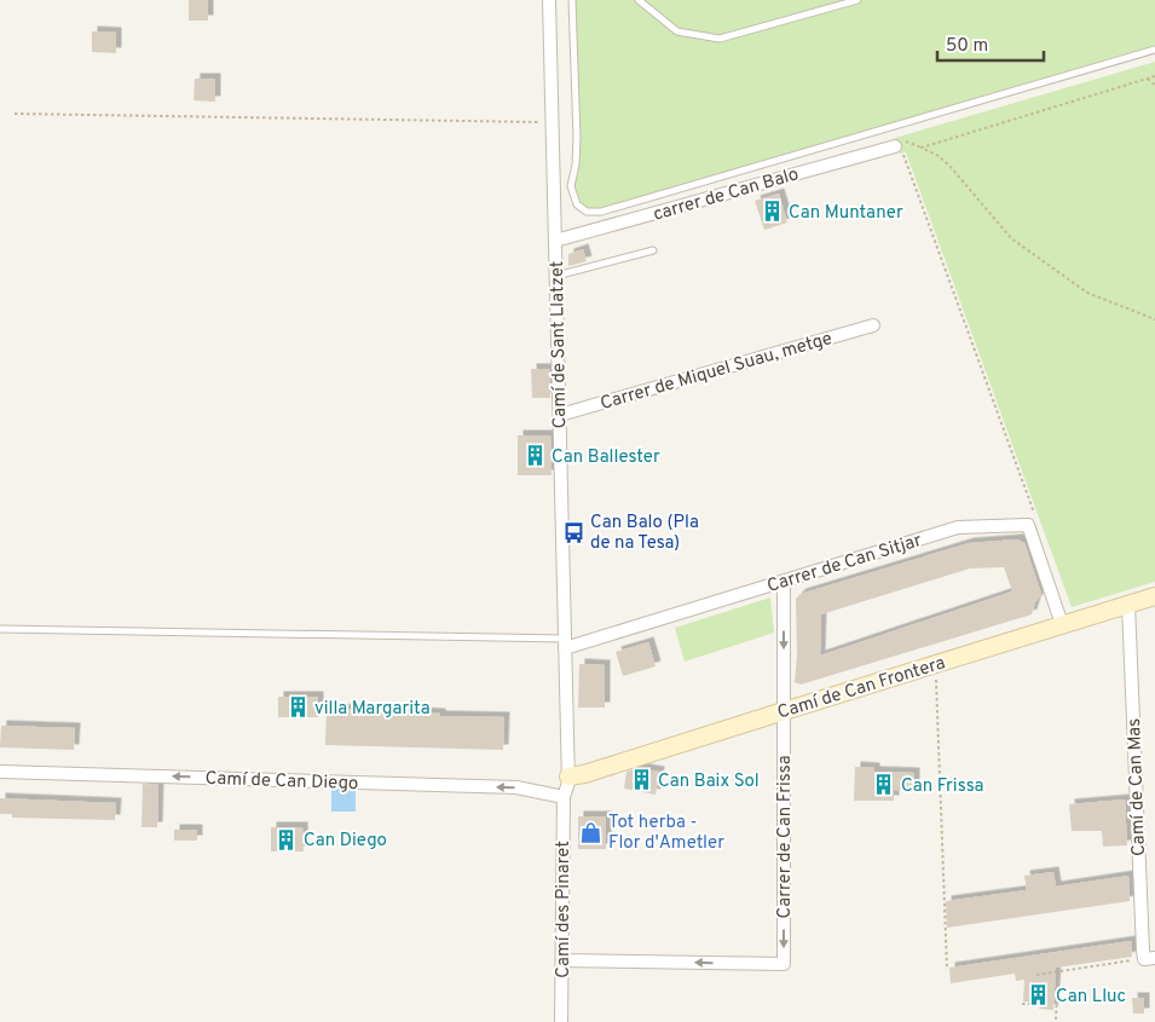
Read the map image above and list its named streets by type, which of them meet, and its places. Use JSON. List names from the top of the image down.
{
  "streets": {
    "street": [
      "carrer de Can Balo",
      "Camí de Sant Llatzet",
      "Carrer de Miquel Suau, metge",
      "Carrer de Can Sitjar",
      "Camí de Can Frontera",
      "Camí de Can Diego",
      "Camí de Can Mas",
      "Carrer de Can Frissa",
      "Camí des Pinaret"
    ]
  },
  "crossings": [
    ["carrer de Can Balo", "Camí de Sant Llatzet"],
    ["Camí de Sant Llatzet", "Carrer de Miquel Suau, metge"],
    ["Camí de Sant Llatzet", "Carrer de Can Sitjar"],
    ["Camí de Sant Llatzet", "Camí de Can Frontera"],
    ["Camí de Sant Llatzet", "Camí de Can Diego"],
    ["Camí de Sant Llatzet", "Camí des Pinaret"],
    ["Carrer de Can Sitjar", "Camí de Can Frontera"],
    ["Carrer de Can Sitjar", "Carrer de Can Frissa"],
    ["Camí de Can Frontera", "Camí de Can Mas"],
    ["Camí de Can Frontera", "Carrer de Can Frissa"],
    ["Camí de Can Diego", "Camí des Pinaret"],
    ["Carrer de Can Frissa", "Camí des Pinaret"]
  ],
  "one_way": ["Camí de Can Diego"],
  "places": {
    "building": [
      "Can Muntaner",
      "Can Ballester",
      "villa Margarita",
      "Can Baix Sol",
      "Can Frissa",
      "Can Diego",
      "Can Lluc"
    ],
    "bus stop": ["Can Balo (Pla de na Tesa)"],
    "shop": ["Tot herba - Flor d'Ametler"]
  },
  "scale_bar": "50 m"
}
